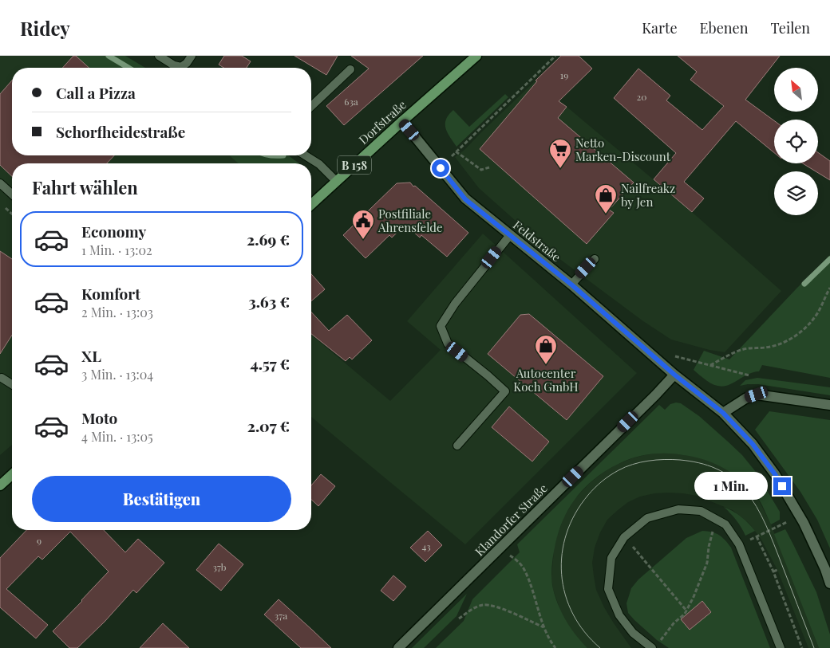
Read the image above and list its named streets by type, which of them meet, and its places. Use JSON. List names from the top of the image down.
{
  "streets": {
    "main road": ["Dorfstraße", "B 158"],
    "street": ["Feldstraße", "Klandorfer Straße"]
  },
  "crossings": [
    ["Dorfstraße", "Feldstraße"],
    ["Feldstraße", "Klandorfer Straße"]
  ],
  "places": {
    "supermarket": ["Netto Marken-Discount"],
    "shop": ["Nailfreakz by Jen", "Autocenter Koch GmbH"],
    "public building": ["Postfiliale Ahrensfelde"]
  },
  "house_numbers": [
    "19",
    "20",
    "63a",
    "9",
    "43",
    "37b",
    "37a"
  ],
  "north": "top left",
  "page": {
    "header": "Ridey",
    "nav": ["Karte", "Ebenen", "Teilen"],
    "banner": ["Call a Pizza", "Schorfheidestraße"],
    "heading": "Fahrt wählen",
    "list": [
      {
        "name": "Economy",
        "note": "1 Min. · 13:02",
        "value": "2.69 €"
      },
      {
        "name": "Komfort",
        "note": "2 Min. · 13:03",
        "value": "3.63 €"
      },
      {
        "name": "XL",
        "note": "3 Min. · 13:04",
        "value": "4.57 €"
      },
      {
        "name": "Moto",
        "note": "4 Min. · 13:05",
        "value": "2.07 €"
      }
    ],
    "buttons": "Bestätigen",
    "bubble": "1 Min."
  }
}
